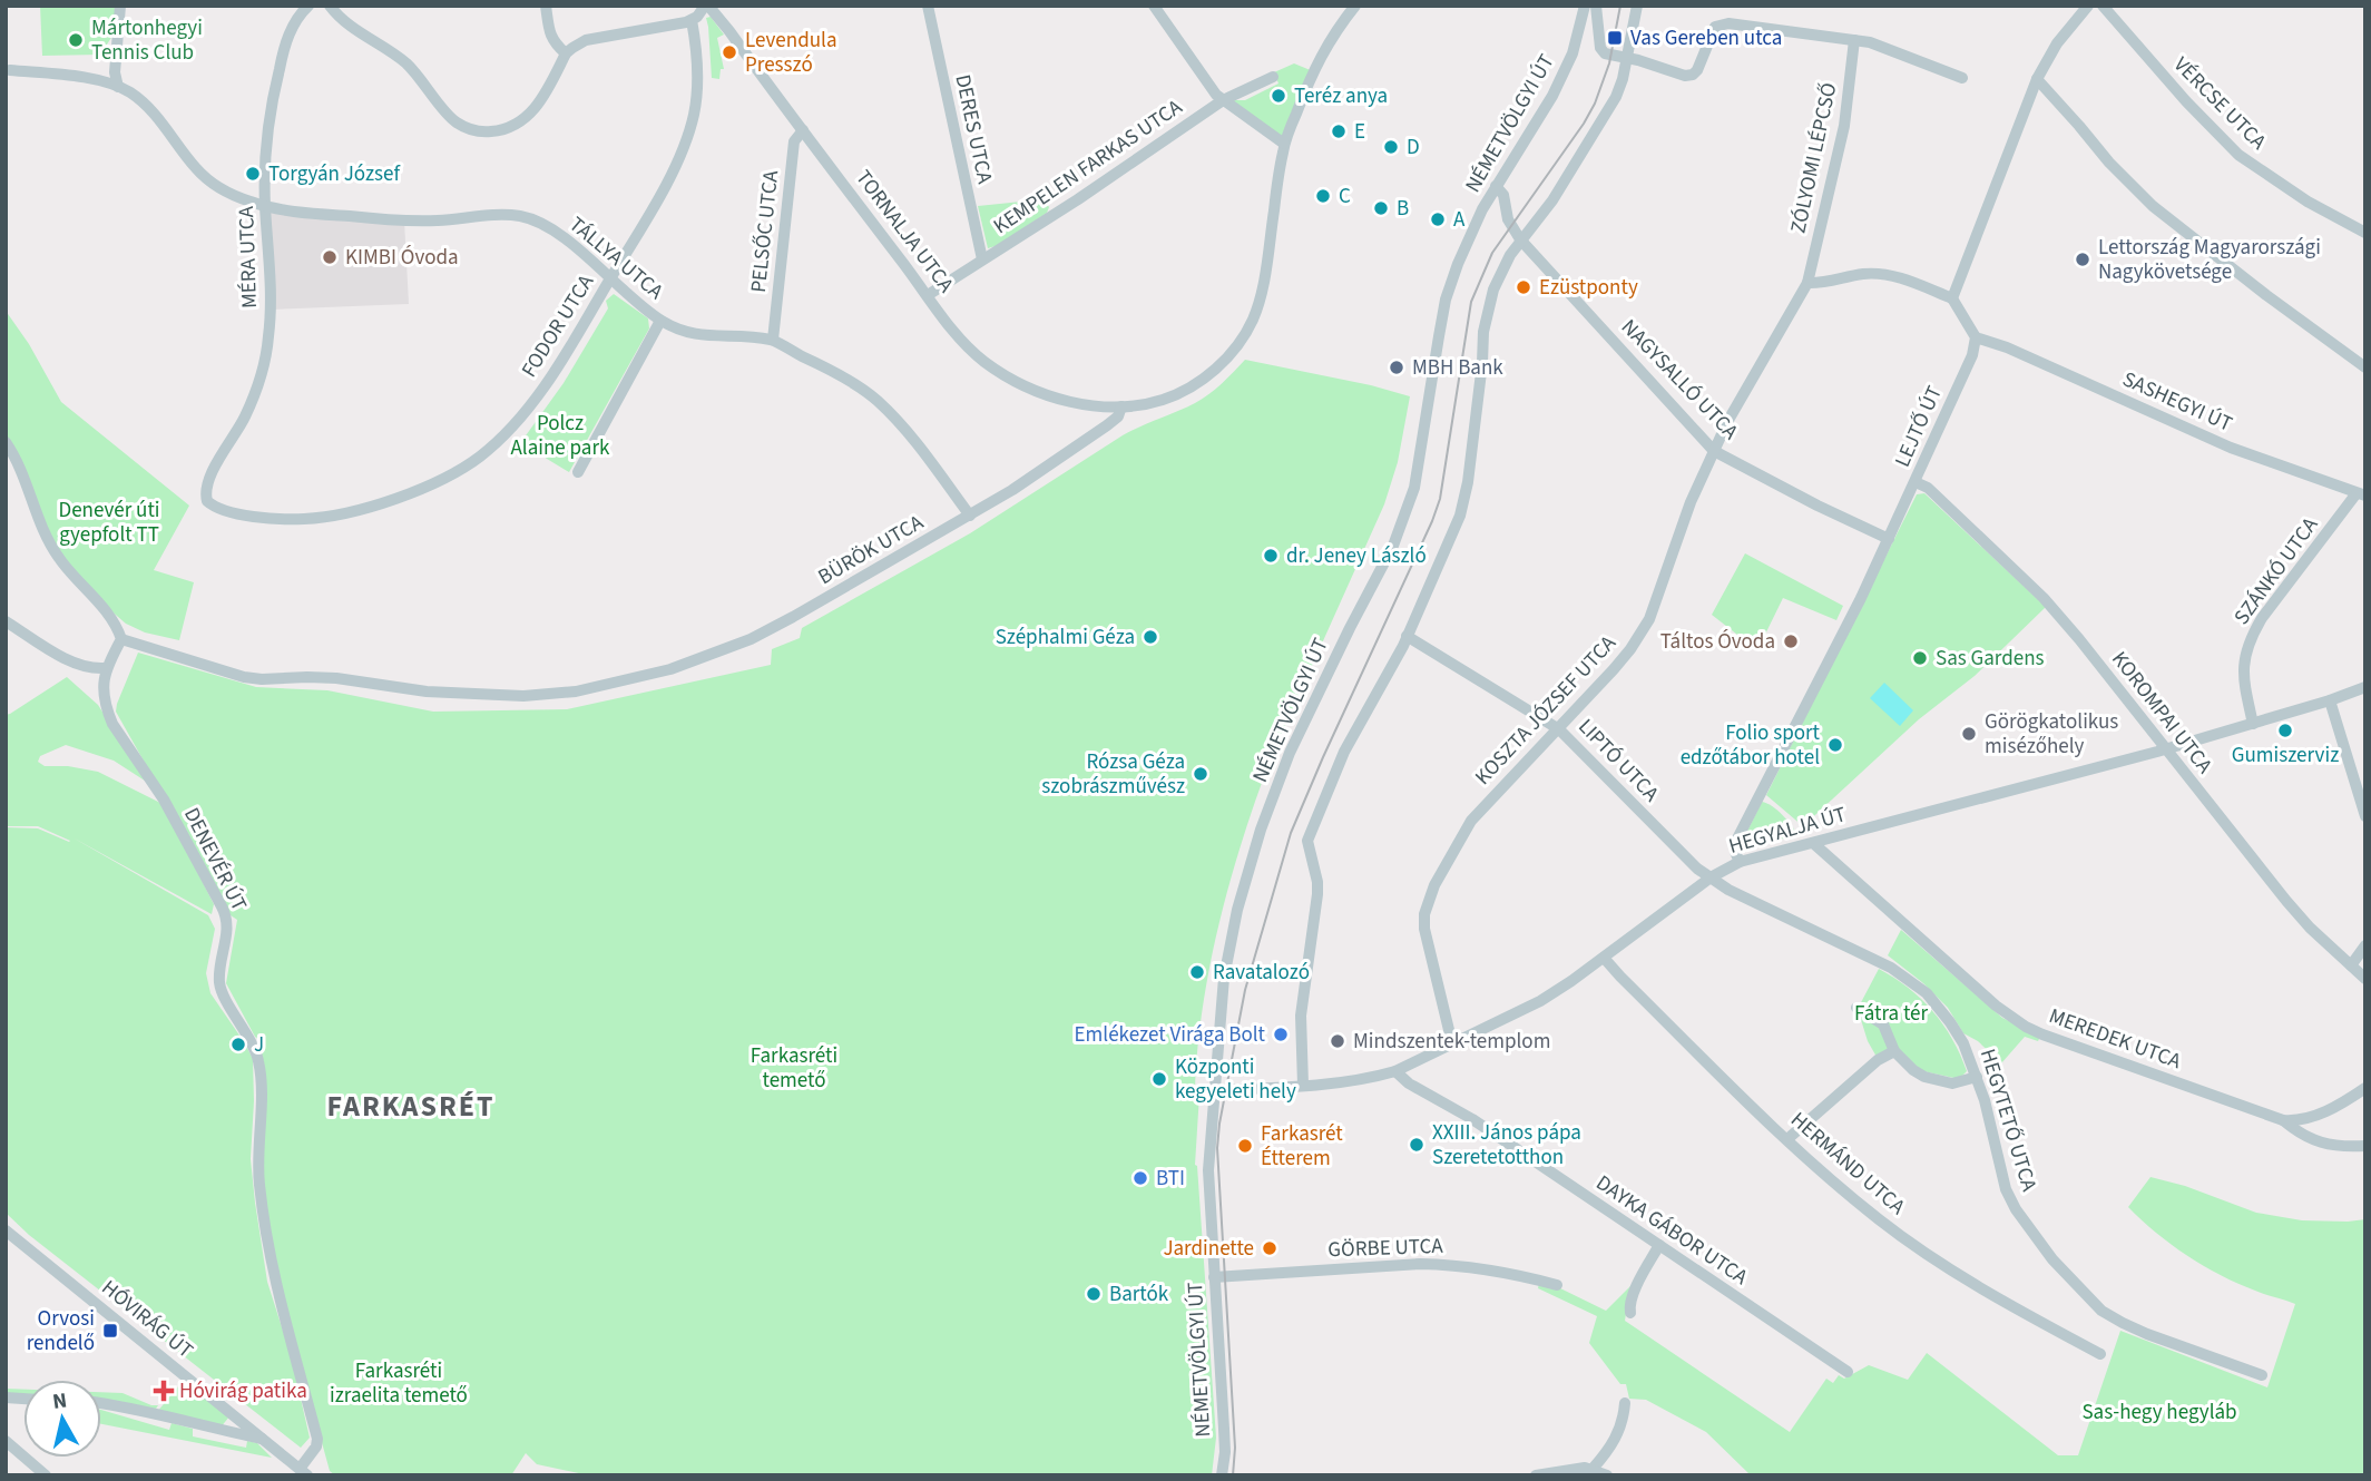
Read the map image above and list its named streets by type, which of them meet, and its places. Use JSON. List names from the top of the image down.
{
  "streets": {
    "street": [
      "VÉRCSE UTCA",
      "NÉMETVÖLGYI ÚT",
      "DERES UTCA",
      "ZÓLYOMI LÉPCSŐ",
      "KEMPELEN FARKAS UTCA",
      "PELSŐC UTCA",
      "TORNALJA UTCA",
      "MÉRA UTCA",
      "TÁLLYA UTCA",
      "FODOR UTCA",
      "NAGYSALLÓ UTCA",
      "SASHEGYI ÚT",
      "LEJTŐ ÚT",
      "BÜRÖK UTCA",
      "SZÁNKÓ UTCA",
      "KOSZTA JÓZSEF UTCA",
      "KOROMPAI UTCA",
      "LIPTÓ UTCA",
      "HEGYALJA ÚT",
      "DENEVÉR ÚT",
      "MEREDEK UTCA",
      "HEGYTETŐ UTCA",
      "HERMÁND UTCA",
      "DAYKA GÁBOR UTCA",
      "GÖRBE UTCA",
      "HÓVIRÁG ÚT"
    ]
  },
  "crossings": [
    ["NÉMETVÖLGYI ÚT", "NAGYSALLÓ UTCA"],
    ["NÉMETVÖLGYI ÚT", "HEGYALJA ÚT"],
    ["NÉMETVÖLGYI ÚT", "GÖRBE UTCA"],
    ["DERES UTCA", "KEMPELEN FARKAS UTCA"],
    ["ZÓLYOMI LÉPCSŐ", "KOSZTA JÓZSEF UTCA"],
    ["KEMPELEN FARKAS UTCA", "TORNALJA UTCA"],
    ["PELSŐC UTCA", "TORNALJA UTCA"],
    ["PELSŐC UTCA", "TÁLLYA UTCA"],
    ["TORNALJA UTCA", "BÜRÖK UTCA"],
    ["MÉRA UTCA", "TÁLLYA UTCA"],
    ["MÉRA UTCA", "FODOR UTCA"],
    ["TÁLLYA UTCA", "FODOR UTCA"],
    ["TÁLLYA UTCA", "BÜRÖK UTCA"],
    ["NAGYSALLÓ UTCA", "LEJTŐ ÚT"],
    ["NAGYSALLÓ UTCA", "KOSZTA JÓZSEF UTCA"],
    ["SASHEGYI ÚT", "LEJTŐ ÚT"],
    ["SASHEGYI ÚT", "SZÁNKÓ UTCA"],
    ["LEJTŐ ÚT", "KOROMPAI UTCA"],
    ["LEJTŐ ÚT", "HEGYALJA ÚT"],
    ["BÜRÖK UTCA", "DENEVÉR ÚT"],
    ["SZÁNKÓ UTCA", "HEGYALJA ÚT"],
    ["KOSZTA JÓZSEF UTCA", "LIPTÓ UTCA"],
    ["KOSZTA JÓZSEF UTCA", "HEGYALJA ÚT"],
    ["KOROMPAI UTCA", "HEGYALJA ÚT"],
    ["LIPTÓ UTCA", "HEGYALJA ÚT"],
    ["LIPTÓ UTCA", "HEGYTETŐ UTCA"],
    ["HEGYALJA ÚT", "MEREDEK UTCA"],
    ["HEGYALJA ÚT", "HEGYTETŐ UTCA"],
    ["HEGYALJA ÚT", "HERMÁND UTCA"],
    ["HEGYALJA ÚT", "DAYKA GÁBOR UTCA"],
    ["DENEVÉR ÚT", "HÓVIRÁG ÚT"]
  ],
  "districts": ["FARKASRÉT"],
  "parks": [
    "Polcz Alaine park",
    "Denevér úti gyepfolt TT",
    "Fátra tér",
    "Farkasréti temető",
    "Farkasréti izraelita temető",
    "Sas-hegy hegyláb"
  ],
  "places": {
    "transit": ["Vas Gereben utca", "Orvosi rendelő"],
    "other": [
      "Mártonhegyi Tennis Club",
      "Levendula Presszó",
      "Teréz anya",
      "E",
      "D",
      "Torgyán József",
      "C",
      "B",
      "A",
      "KIMBI Óvoda",
      "Lettország Magyarországi Nagykövetsége",
      "Ezüstponty",
      "MBH Bank",
      "dr. Jeney László",
      "Széphalmi Géza",
      "Táltos Óvoda",
      "Sas Gardens",
      "Gumiszerviz",
      "Görögkatolikus misézőhely",
      "Folio sport edzőtábor hotel",
      "Rózsa Géza szobrászművész",
      "Ravatalozó",
      "Emlékezet Virága Bolt",
      "Mindszentek-templom",
      "J",
      "Központi kegyeleti hely",
      "XXIII. János pápa Szeretetotthon",
      "Farkasrét Étterem",
      "BTI",
      "Jardinette",
      "Bartók"
    ],
    "health": ["Hóvirág patika"]
  },
  "north": "top"
}
